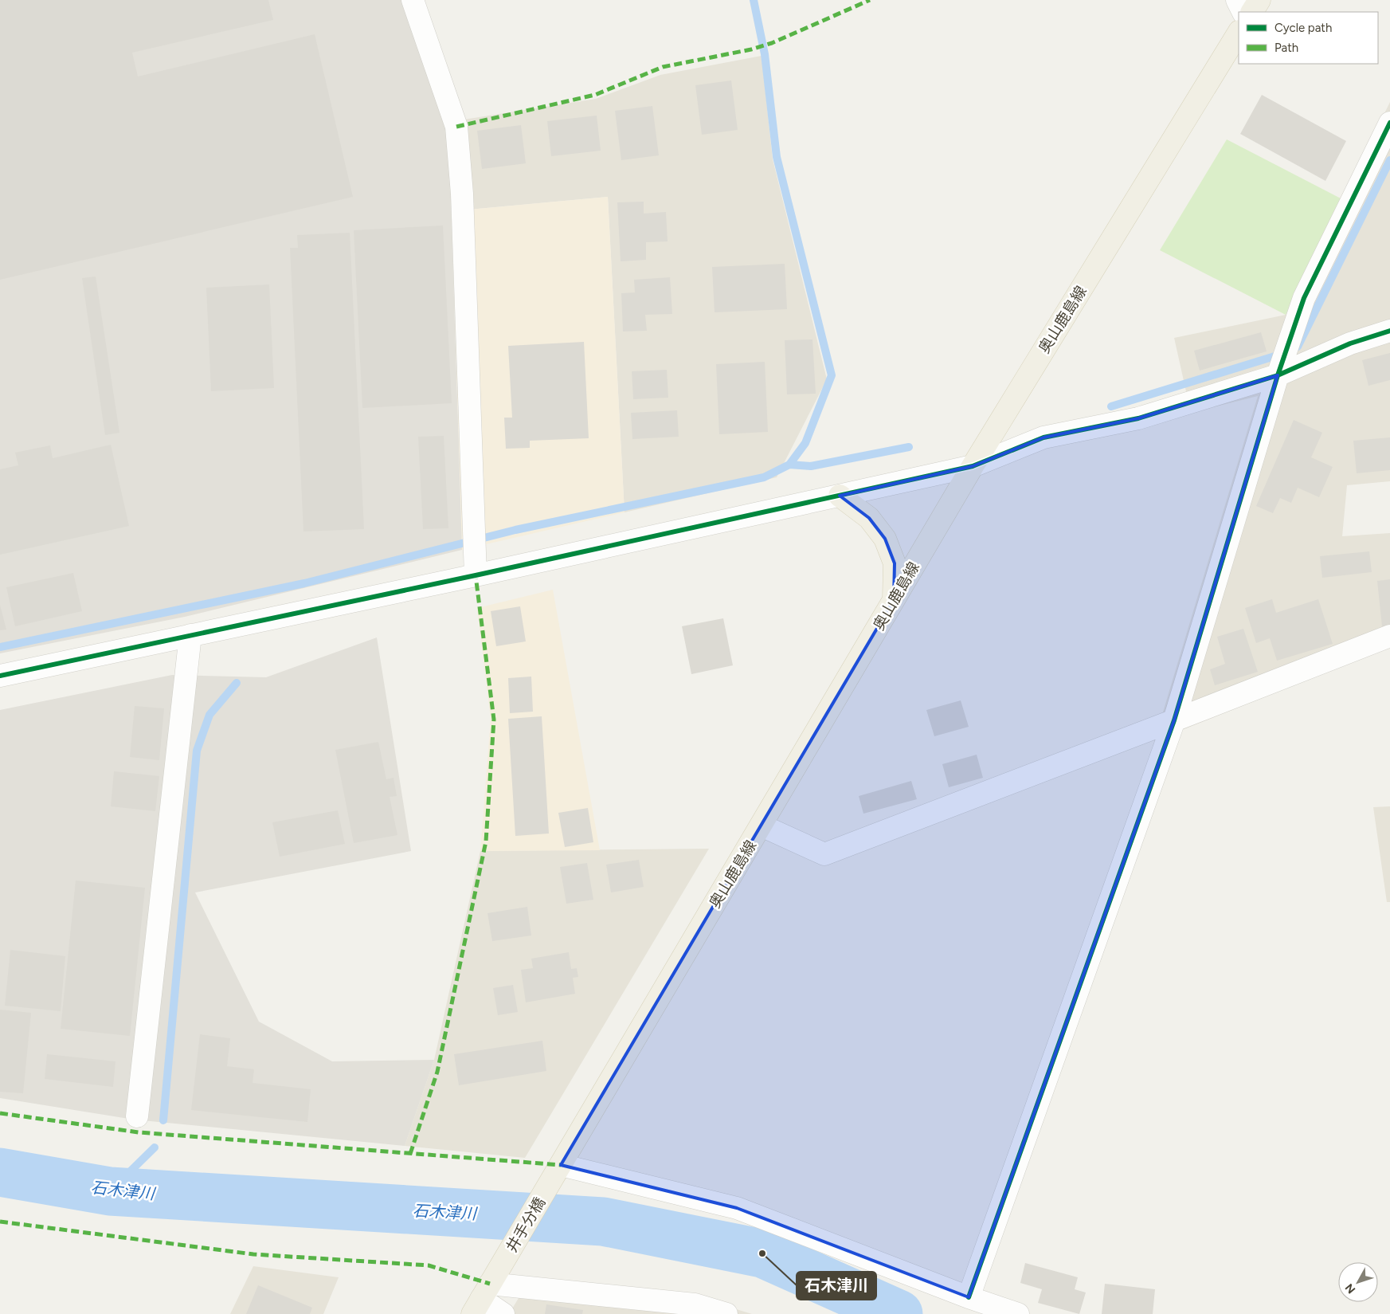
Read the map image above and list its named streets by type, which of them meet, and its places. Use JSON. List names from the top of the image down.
{
  "streets": {
    "main road": ["奥山鹿島線", "井手分橋"]
  },
  "crossings": [
    ["奥山鹿島線", "井手分橋"]
  ],
  "water": ["石木津川"],
  "places": ["石木津川"],
  "legend": ["Cycle path", "Path"],
  "north": "bottom left"
}
